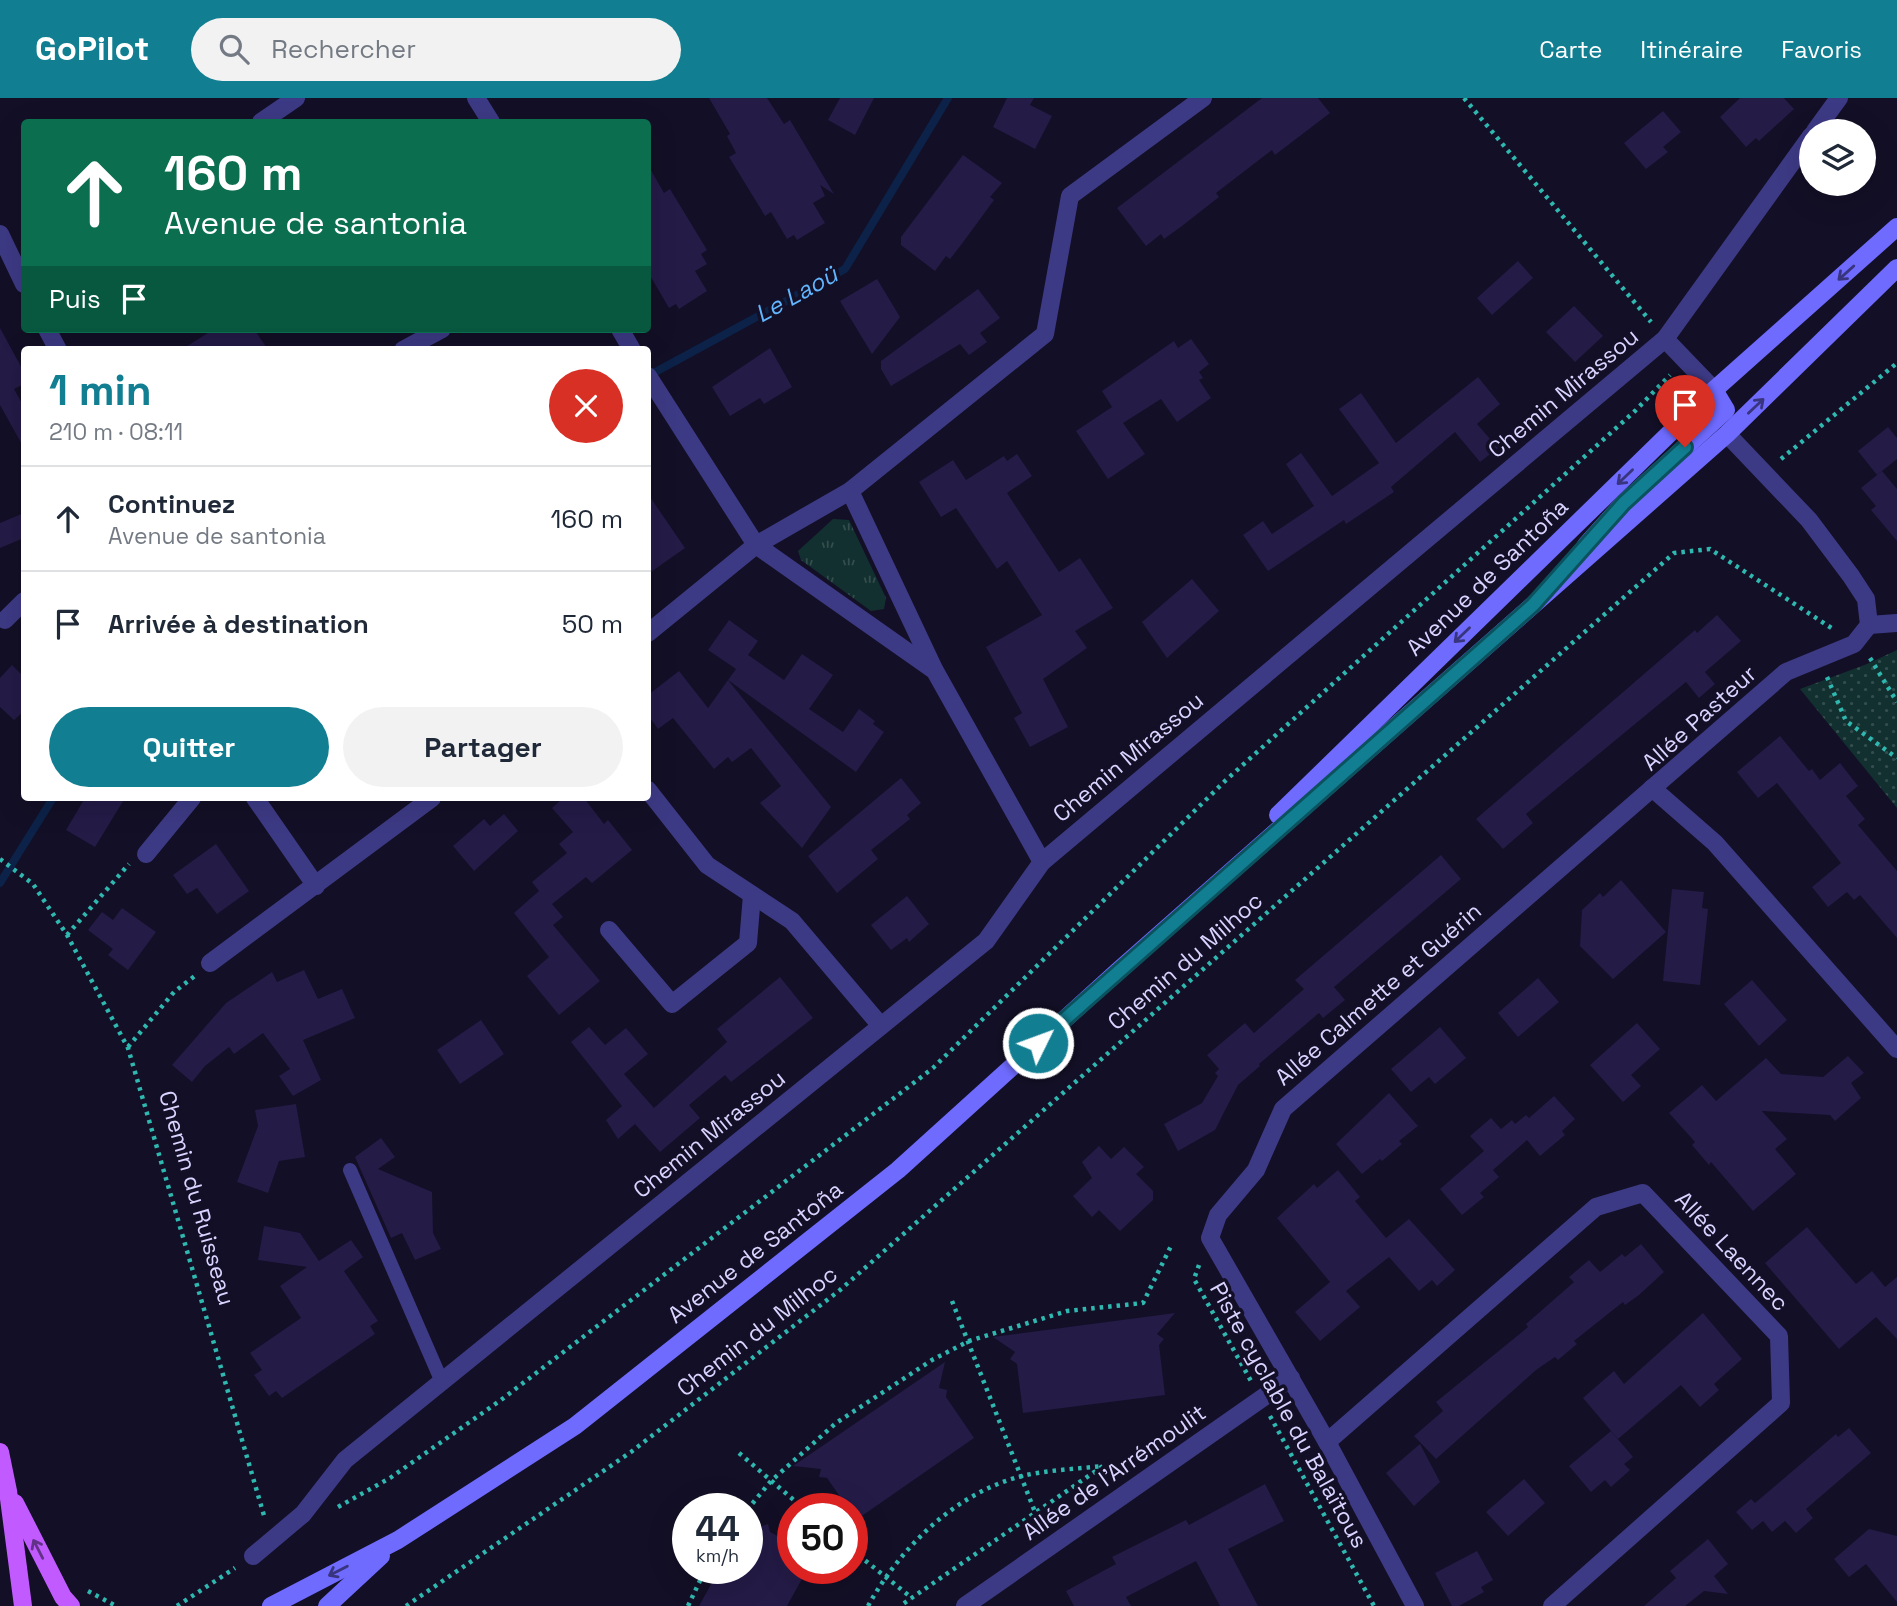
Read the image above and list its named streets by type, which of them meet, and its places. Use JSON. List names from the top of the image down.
{
  "streets": {
    "main road": ["Avenue de Santoña"],
    "street": [
      "Chemin Mirassou",
      "Allée Pasteur",
      "Allée Calmette et Guérin",
      "Allée Laennec",
      "Allée de l'Arrémoulit"
    ],
    "path": ["Chemin du Milhoc", "Chemin du Ruisseau", "Piste cyclable du Balaïtous"]
  },
  "crossings": [
    ["Chemin Mirassou", "Chemin du Ruisseau"],
    ["Allée Pasteur", "Chemin du Milhoc"],
    ["Allée Pasteur", "Allée Calmette et Guérin"],
    ["Allée Calmette et Guérin", "Piste cyclable du Balaïtous"],
    ["Piste cyclable du Balaïtous", "Allée de l'Arrémoulit"]
  ],
  "water": ["Le Laoü"],
  "page": {
    "header": "GoPilot",
    "search": "Rechercher",
    "nav": ["Carte", "Itinéraire", "Favoris"],
    "turn": ["160 m", "Avenue de santonia"],
    "then": "Puis",
    "heading": ["1 min", "210 m · 08:11"],
    "list": [
      {
        "name": "Continuez",
        "note": "Avenue de santonia",
        "value": "160 m"
      },
      {
        "name": "Arrivée à destination",
        "value": "50 m"
      }
    ],
    "buttons": ["Quitter", "Partager"],
    "speed": "44 km/h",
    "limit": "50"
  }
}
